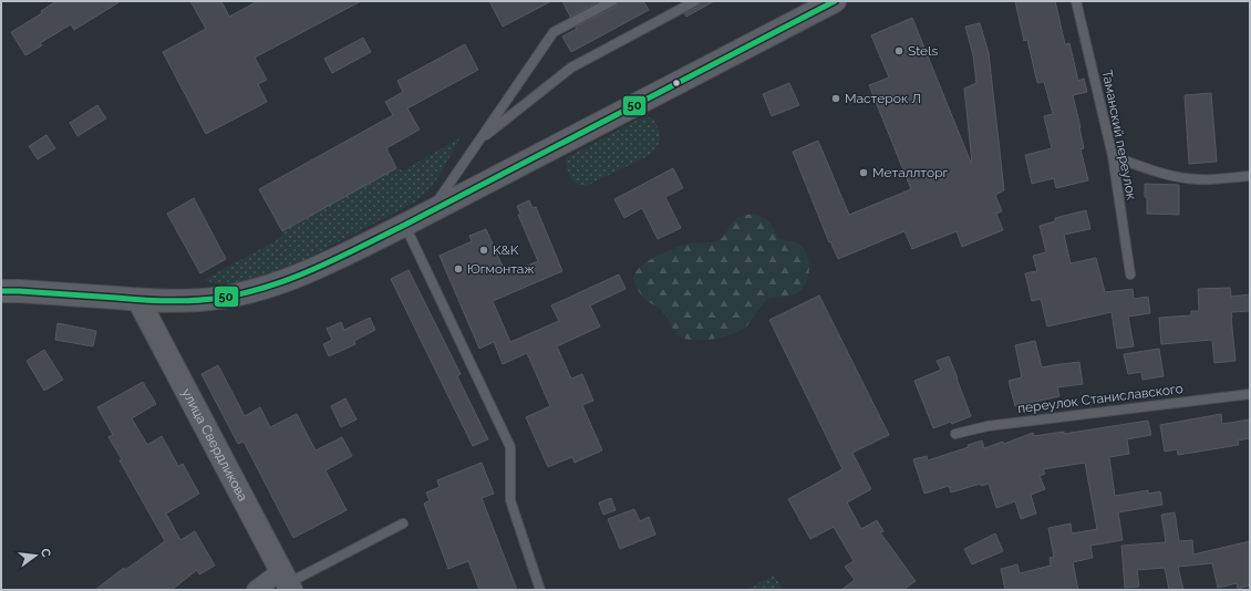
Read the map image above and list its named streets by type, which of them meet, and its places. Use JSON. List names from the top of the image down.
{
  "streets": {
    "street": ["улица Свердликова"],
    "lane": ["Таманский переулок", "переулок Станиславского"]
  },
  "places": [
    "Stels",
    "Мастерок Л",
    "Металлторг",
    "K&K",
    "Югмонтаж"
  ],
  "lines": ["transit line 50"],
  "north": "right"
}
